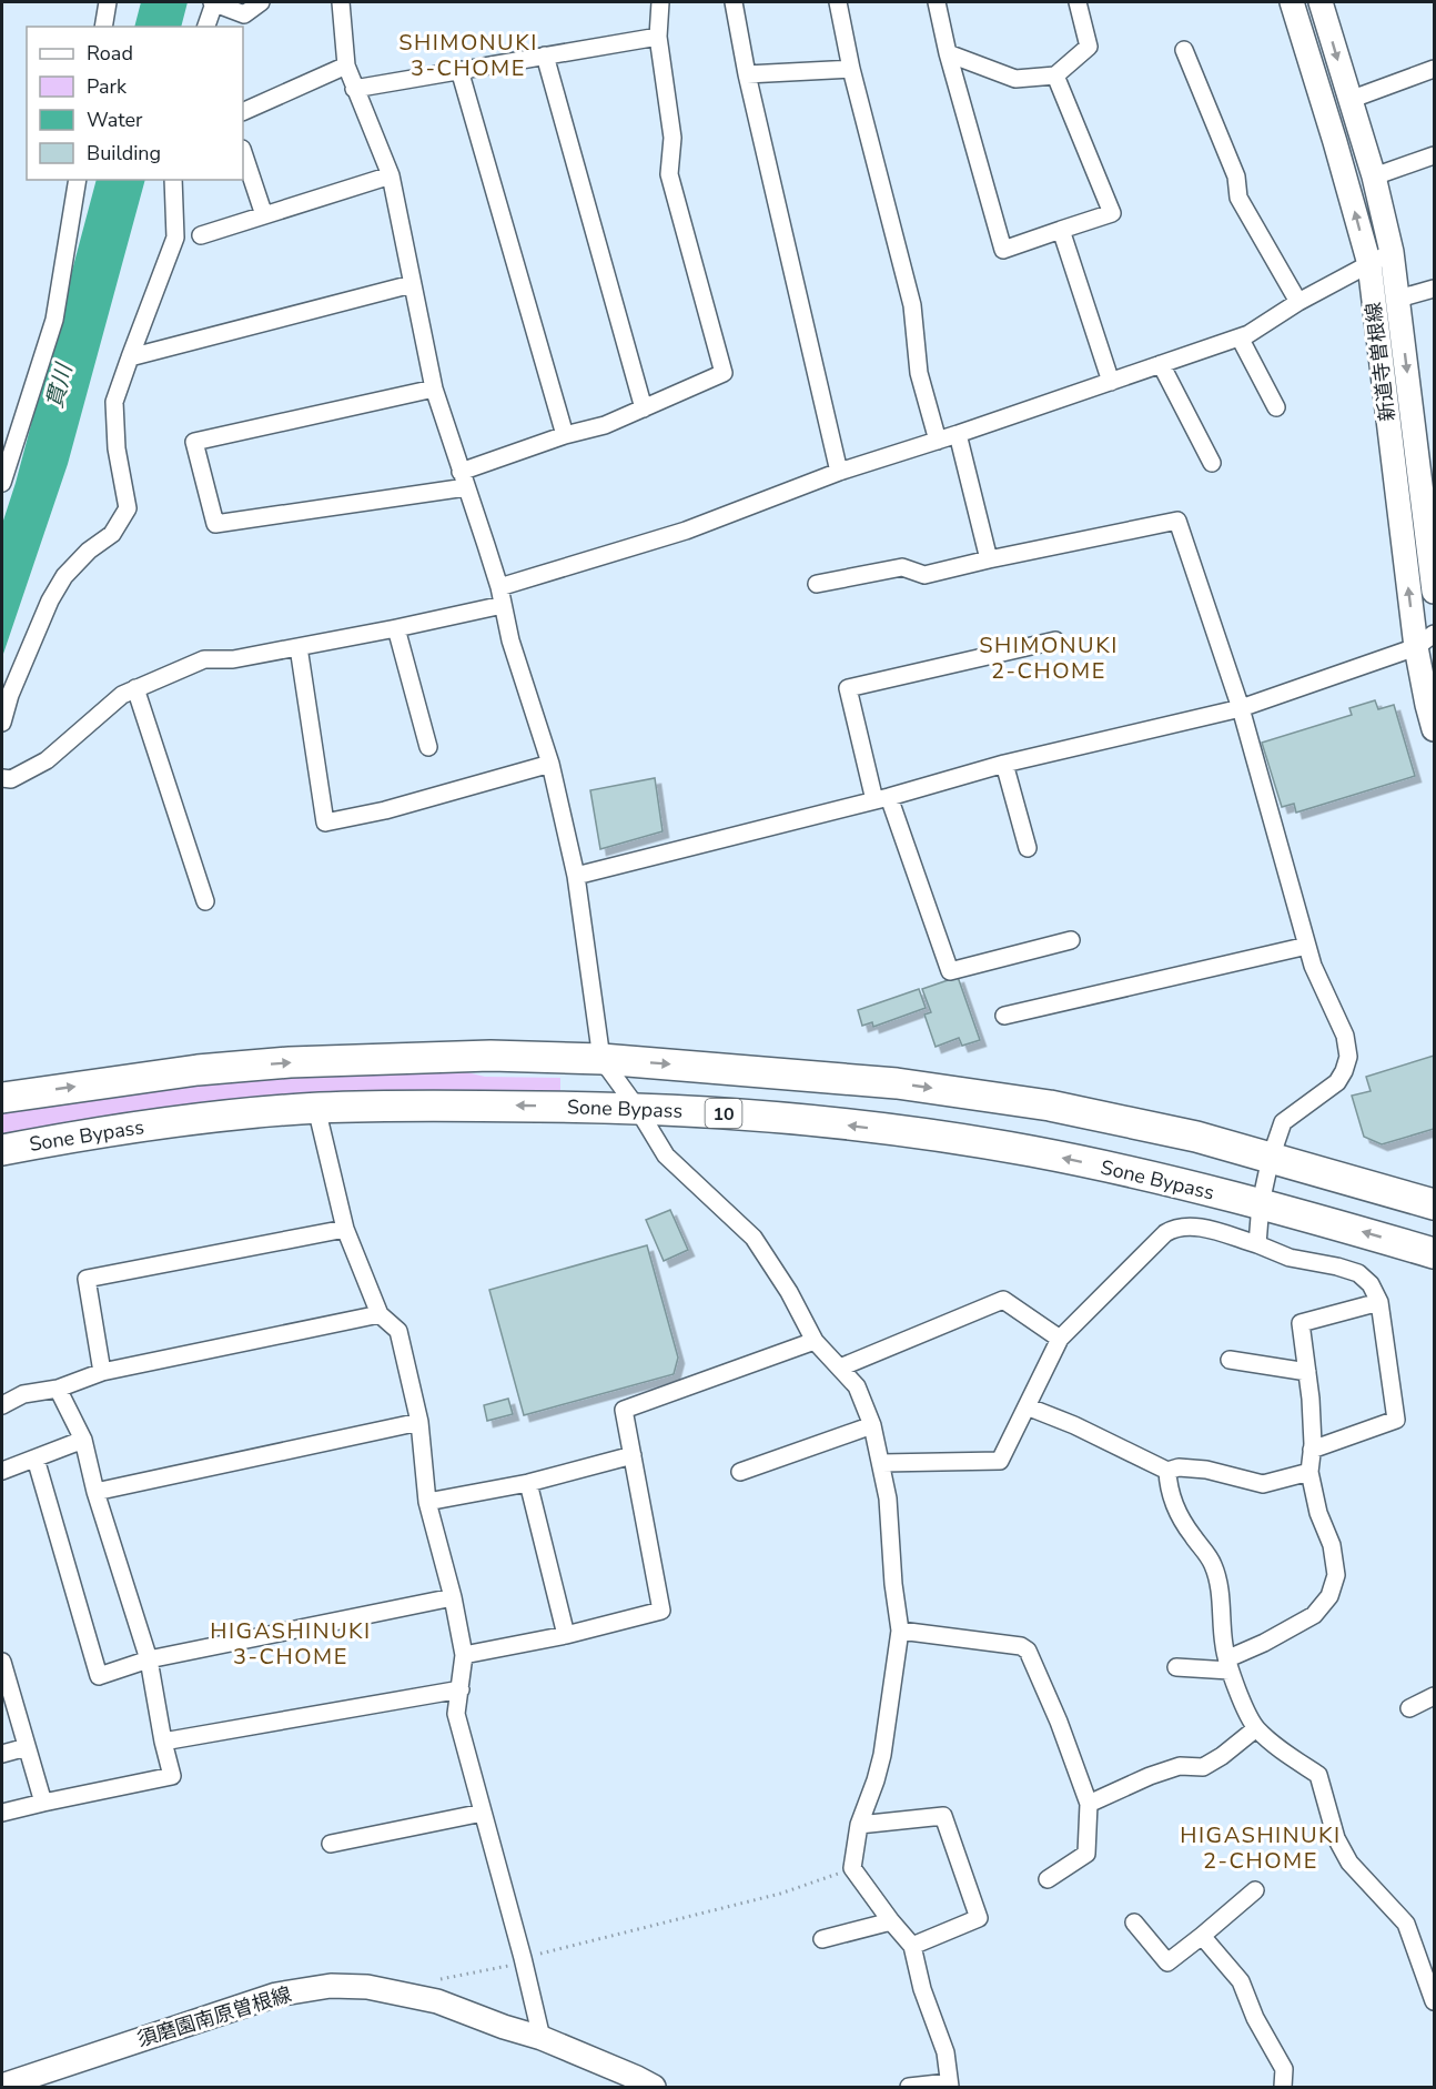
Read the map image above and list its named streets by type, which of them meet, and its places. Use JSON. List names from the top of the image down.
{
  "streets": {
    "highway": ["Sone Bypass", "10"],
    "main road": ["新道寺曽根線", "須磨園南原曽根線"]
  },
  "districts": [
    "SHIMONUKI 3-CHOME",
    "SHIMONUKI 2-CHOME",
    "HIGASHINUKI 3-CHOME",
    "HIGASHINUKI 2-CHOME"
  ],
  "water": ["貫川"],
  "legend": [
    "Road",
    "Park",
    "Water",
    "Building"
  ]
}
